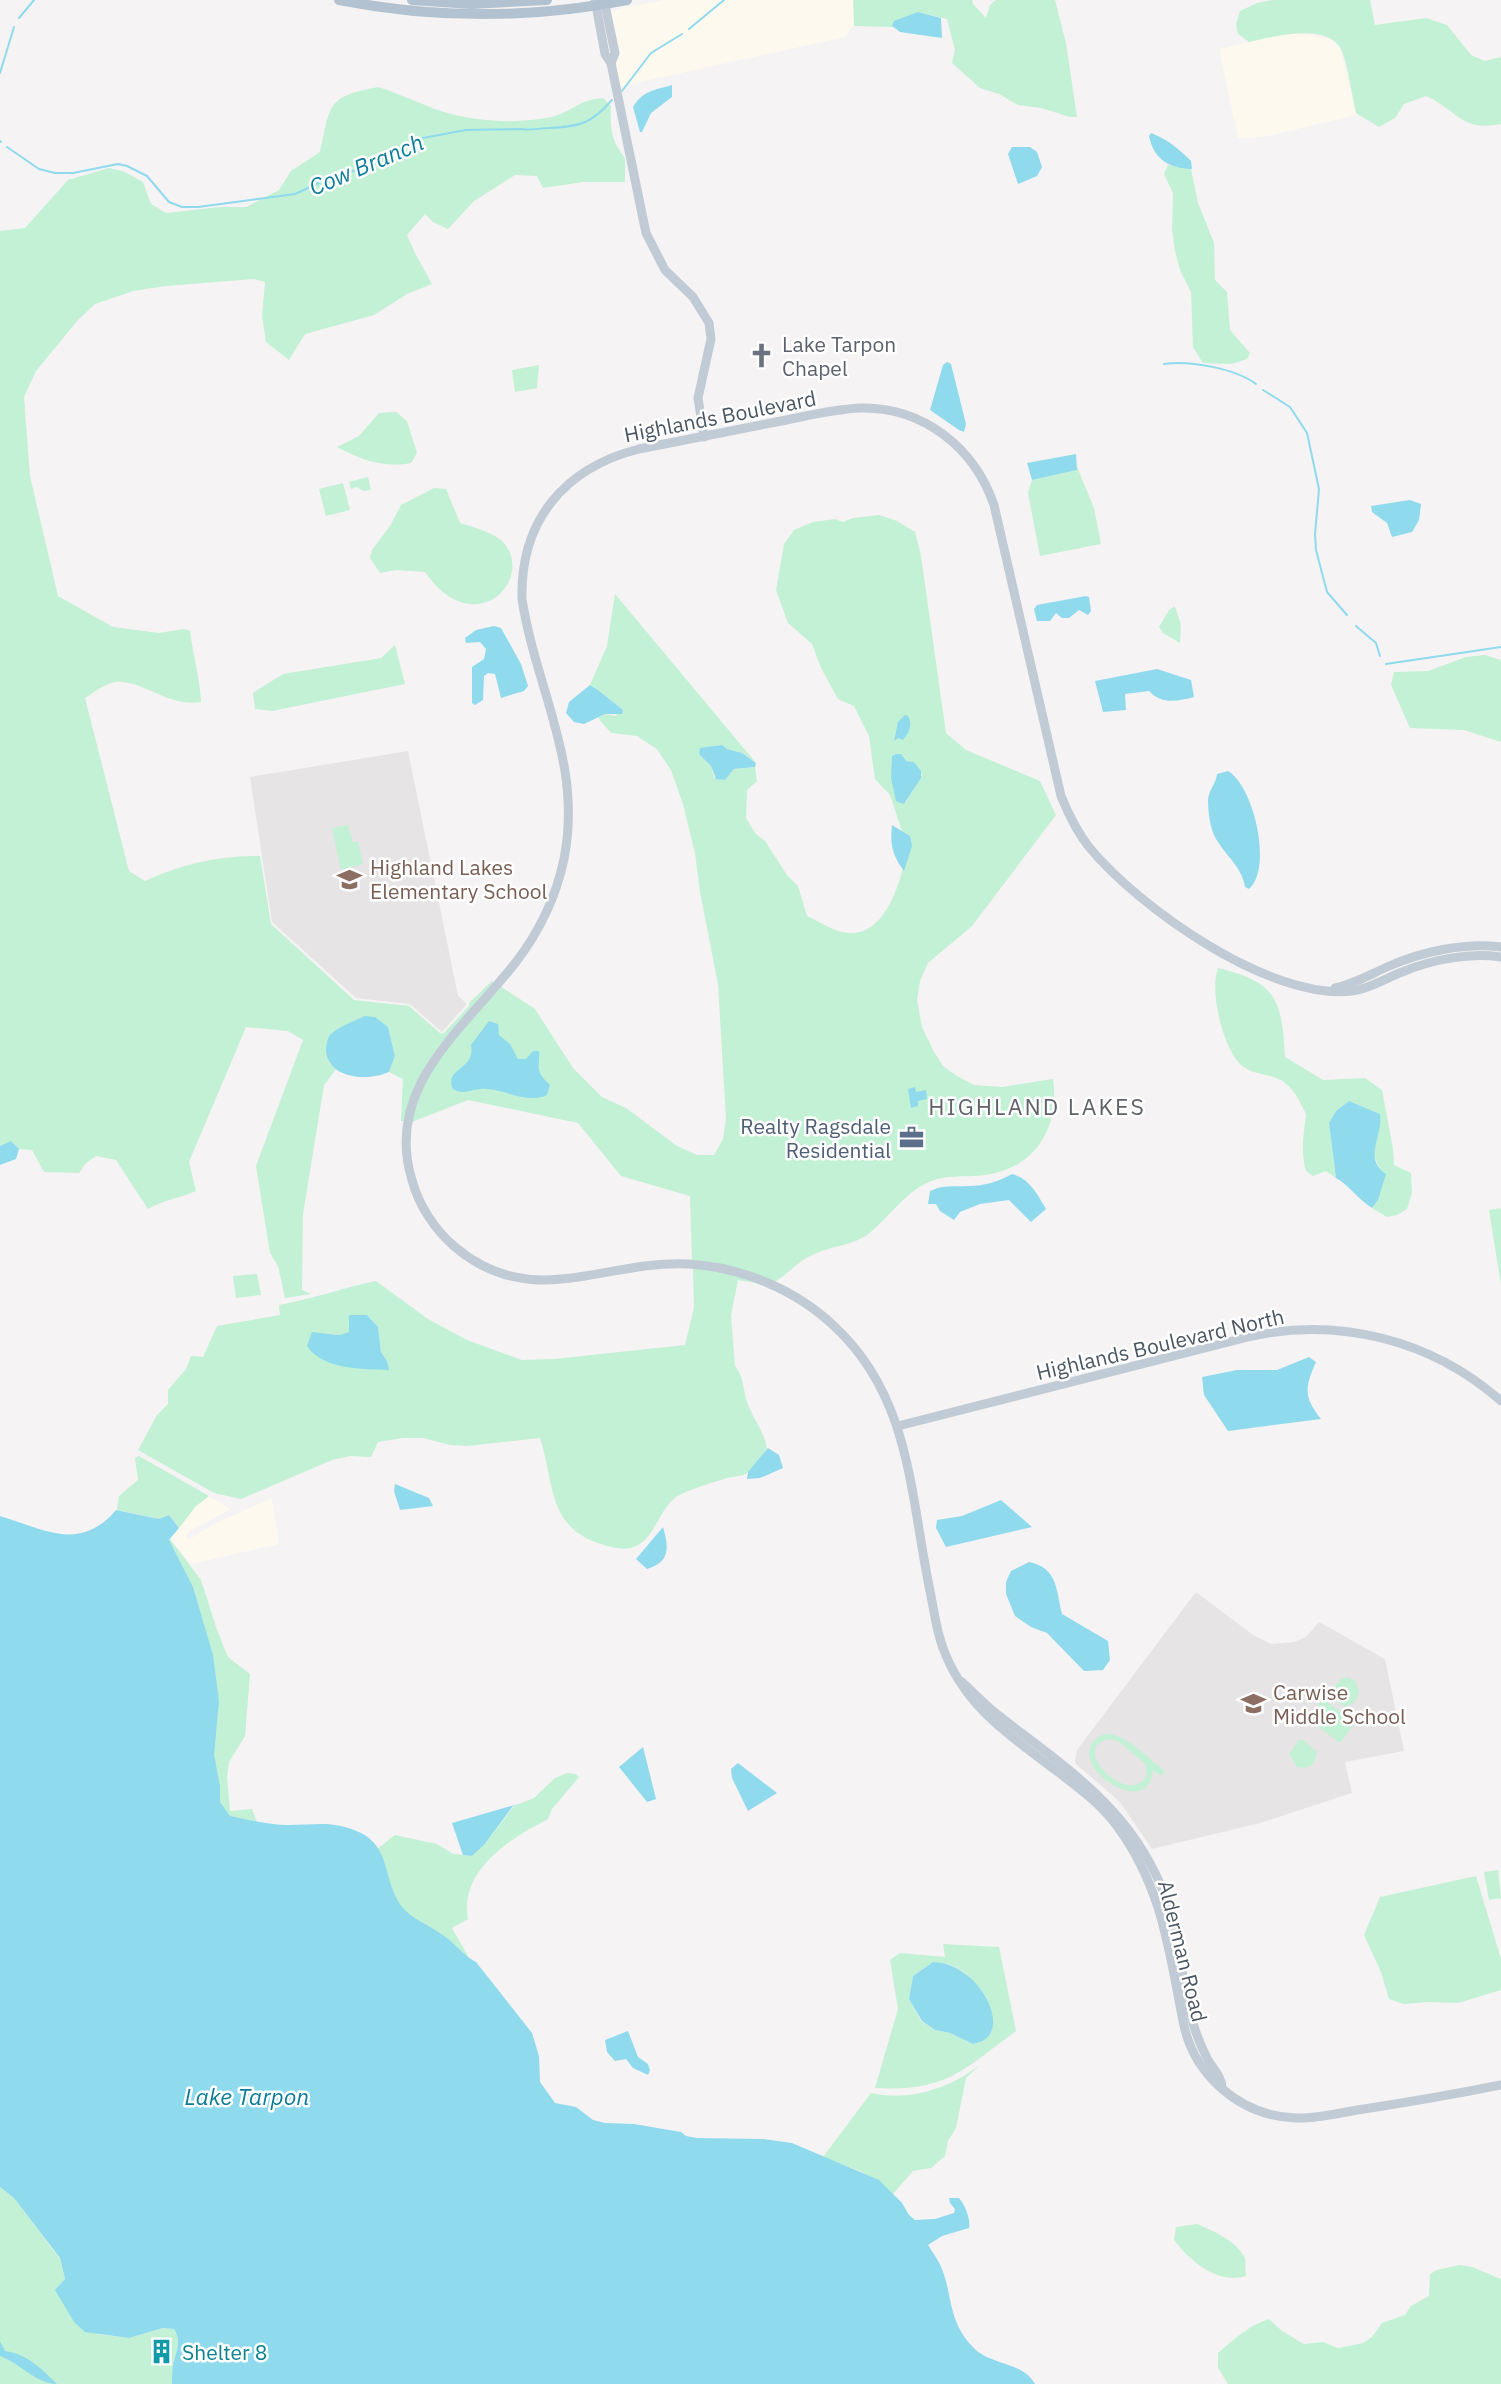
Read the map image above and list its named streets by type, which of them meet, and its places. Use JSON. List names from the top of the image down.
{
  "streets": {
    "street": ["Highlands Boulevard", "Highlands Boulevard North", "Alderman Road"]
  },
  "crossings": [
    ["Highlands Boulevard", "Highlands Boulevard North"],
    ["Highlands Boulevard", "Alderman Road"],
    ["Highlands Boulevard North", "Alderman Road"]
  ],
  "districts": ["HIGHLAND LAKES"],
  "water": ["Cow Branch", "Lake Tarpon"],
  "places": {
    "church": ["Lake Tarpon Chapel"],
    "school or university": ["Highland Lakes Elementary School", "Carwise Middle School"],
    "office": ["Realty Ragsdale Residential"],
    "building": ["Shelter 8"]
  }
}
